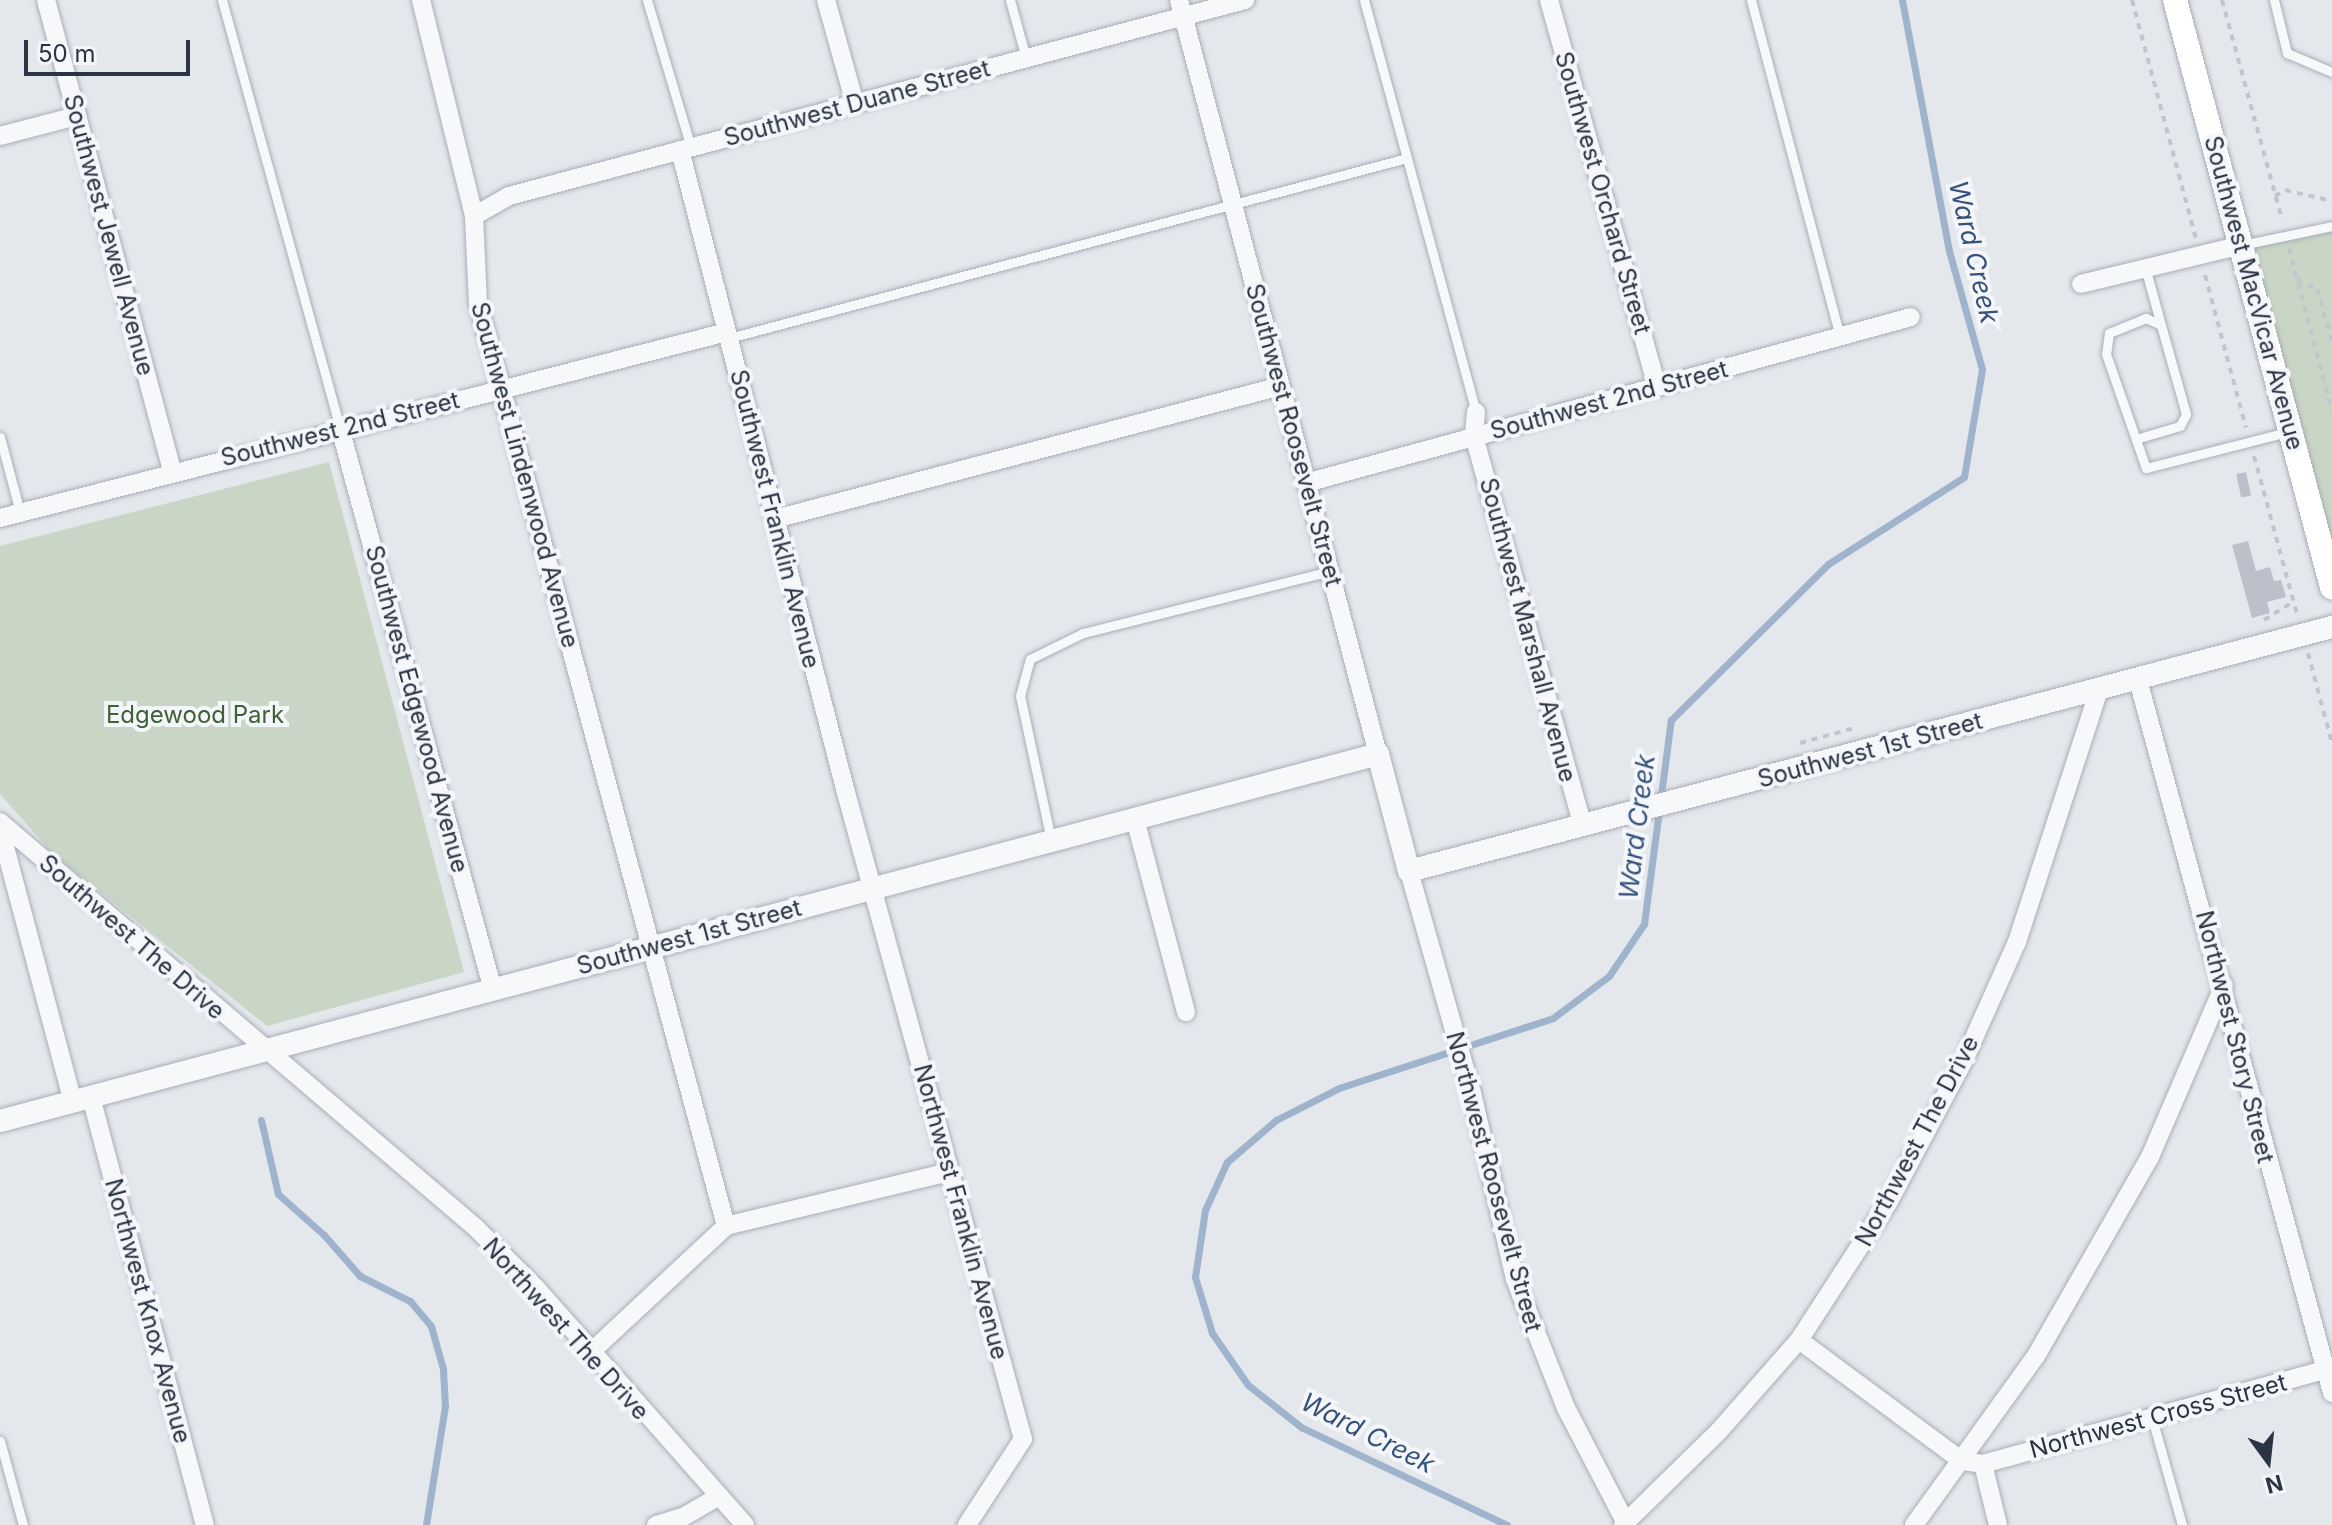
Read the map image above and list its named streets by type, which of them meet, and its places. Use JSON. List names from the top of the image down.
{
  "streets": {
    "main road": ["Southwest MacVicar Avenue"],
    "street": [
      "Southwest Duane Street",
      "Southwest Orchard Street",
      "Southwest Jewell Avenue",
      "Southwest 2nd Street",
      "Southwest Roosevelt Street",
      "Southwest Lindenwood Avenue",
      "Southwest Franklin Avenue",
      "Southwest Marshall Avenue",
      "Southwest Edgewood Avenue",
      "Southwest 1st Street",
      "Southwest The Drive",
      "Northwest Story Street",
      "Northwest The Drive",
      "Northwest Roosevelt Street",
      "Northwest Franklin Avenue",
      "Northwest Knox Avenue",
      "Northwest Cross Street"
    ]
  },
  "crossings": [
    ["Southwest Duane Street", "Southwest Roosevelt Street"],
    ["Southwest Duane Street", "Southwest Lindenwood Avenue"],
    ["Southwest Duane Street", "Southwest Franklin Avenue"],
    ["Southwest Orchard Street", "Southwest 2nd Street"],
    ["Southwest Jewell Avenue", "Southwest 2nd Street"],
    ["Southwest 2nd Street", "Southwest Roosevelt Street"],
    ["Southwest 2nd Street", "Southwest Lindenwood Avenue"],
    ["Southwest 2nd Street", "Southwest Franklin Avenue"],
    ["Southwest 2nd Street", "Southwest Marshall Avenue"],
    ["Southwest 2nd Street", "Southwest Edgewood Avenue"],
    ["Southwest Roosevelt Street", "Southwest 1st Street"],
    ["Southwest Roosevelt Street", "Northwest Roosevelt Street"],
    ["Southwest Lindenwood Avenue", "Southwest 1st Street"],
    ["Southwest Franklin Avenue", "Southwest 1st Street"],
    ["Southwest Franklin Avenue", "Northwest Franklin Avenue"],
    ["Southwest Marshall Avenue", "Southwest 1st Street"],
    ["Southwest Edgewood Avenue", "Southwest 1st Street"],
    ["Southwest 1st Street", "Southwest The Drive"],
    ["Southwest 1st Street", "Northwest Story Street"],
    ["Southwest 1st Street", "Northwest The Drive"],
    ["Southwest 1st Street", "Northwest Roosevelt Street"],
    ["Southwest 1st Street", "Northwest Franklin Avenue"],
    ["Southwest 1st Street", "Northwest Knox Avenue"],
    ["Southwest The Drive", "Northwest The Drive"],
    ["Southwest The Drive", "Northwest Knox Avenue"],
    ["Northwest Story Street", "Northwest Cross Street"],
    ["Northwest The Drive", "Northwest Roosevelt Street"]
  ],
  "water": ["Ward Creek"],
  "parks": ["Edgewood Park"],
  "scale_bar": "50 m",
  "north": "bottom"
}
